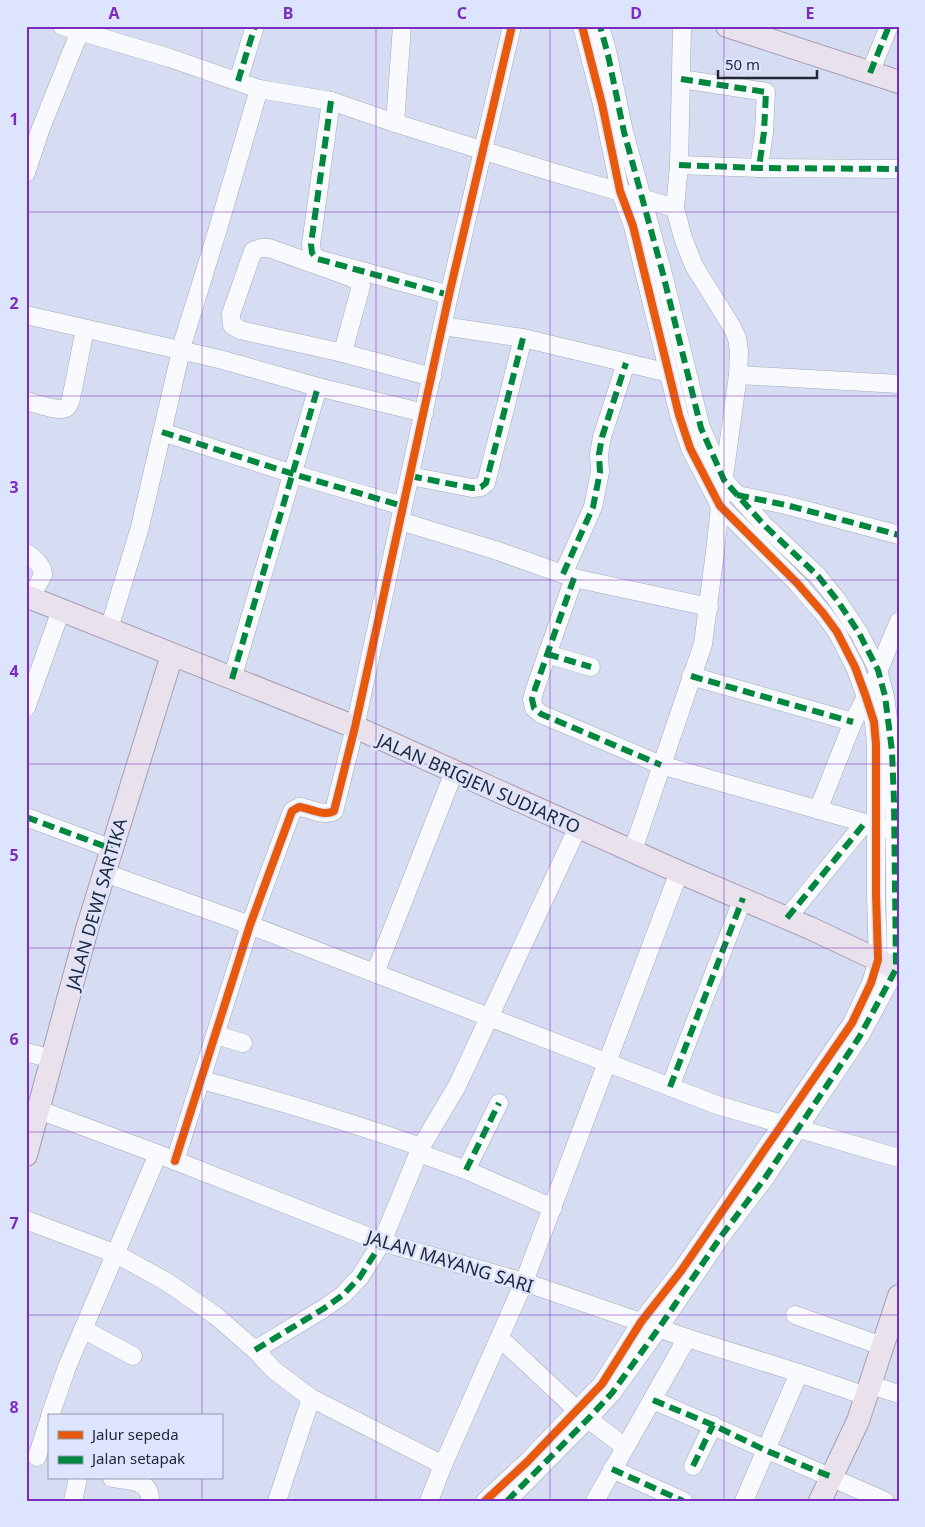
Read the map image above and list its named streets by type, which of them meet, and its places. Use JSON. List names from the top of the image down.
{
  "streets": {
    "main road": ["JALAN BRIGJEN SUDIARTO", "JALAN DEWI SARTIKA"],
    "street": ["JALAN MAYANG SARI"]
  },
  "crossings": [
    ["JALAN BRIGJEN SUDIARTO", "JALAN DEWI SARTIKA"],
    ["JALAN DEWI SARTIKA", "JALAN MAYANG SARI"]
  ],
  "legend": ["Jalur sepeda", "Jalan setapak"],
  "scale_bar": "50 m",
  "grid": {
    "columns": [
      "A",
      "B",
      "C",
      "D",
      "E"
    ],
    "rows": [
      "1",
      "2",
      "3",
      "4",
      "5",
      "6",
      "7",
      "8"
    ]
  }
}
